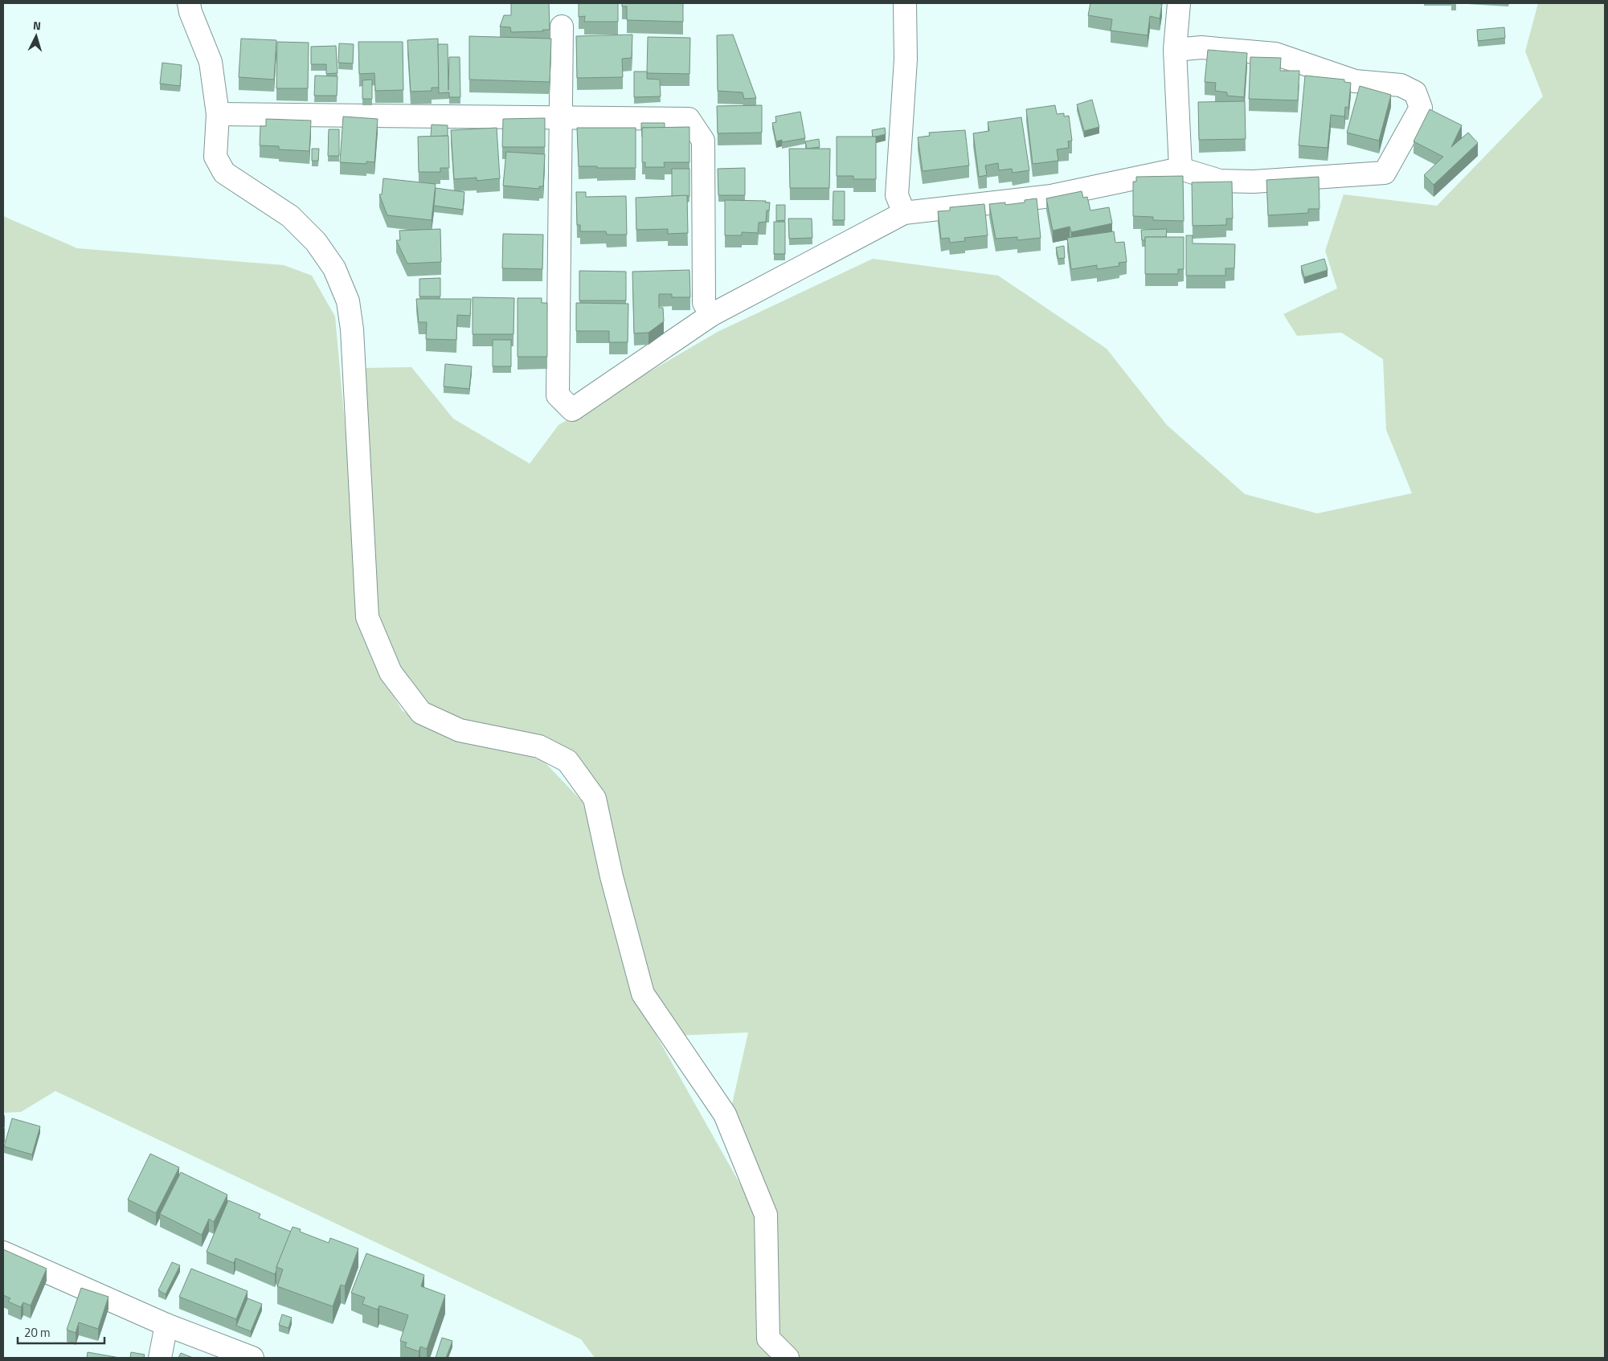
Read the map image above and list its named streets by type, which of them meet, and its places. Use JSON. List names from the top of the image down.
{
  "scale_bar": "20 m",
  "north": "top"
}
